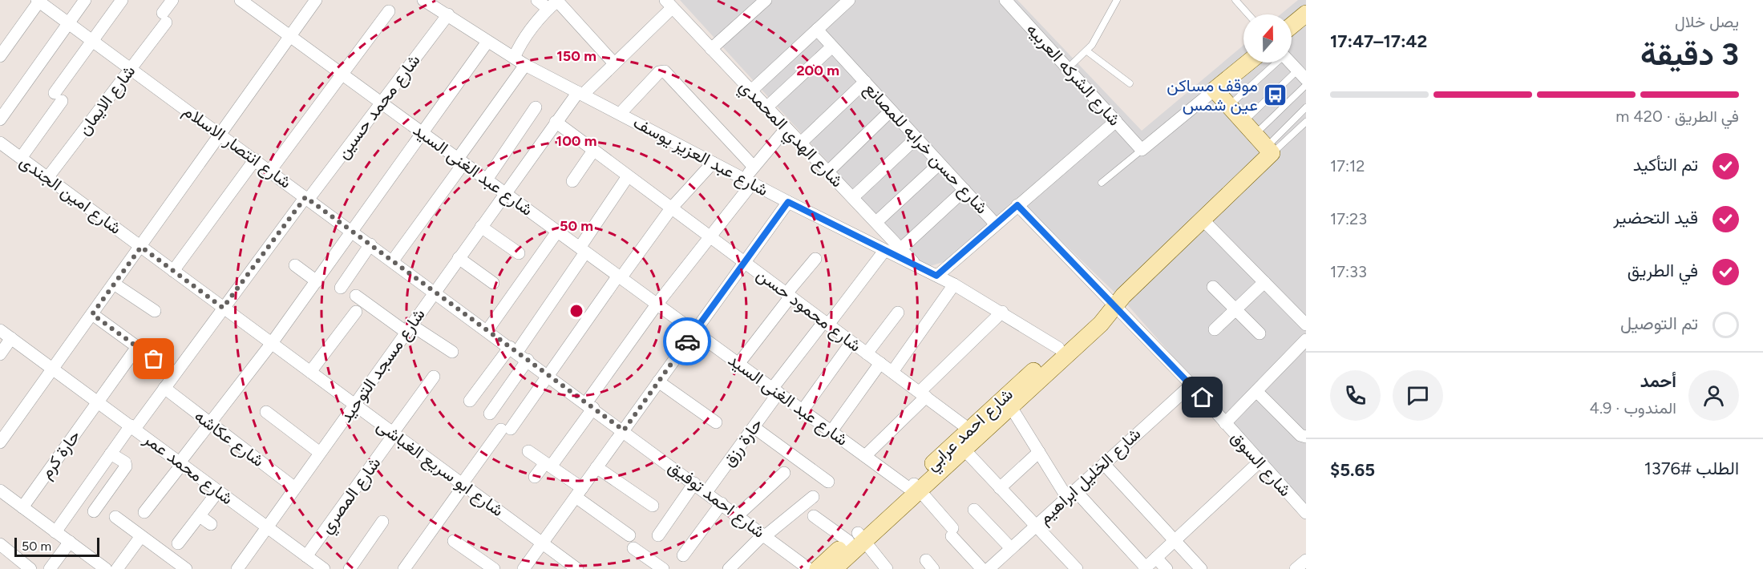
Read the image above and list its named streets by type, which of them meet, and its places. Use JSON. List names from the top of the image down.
{
  "streets": {
    "street": [
      "شارع الشركه العربيه",
      "شارع الايمان",
      "شارع محمد حسين",
      "شارع الهدي المحمدي",
      "شارع انتصار الاسلام",
      "شارع حسن خرابه للمصانع",
      "شارع عبد العزيز يوسف",
      "شارع عبد الغنى السيد",
      "شارع امين الجندى",
      "شارع محمود حسن",
      "شارع مسجد التوحيد",
      "شارع احمد عرابي",
      "شارع عكاشه",
      "حارة رزق",
      "حارة كرم",
      "شارع السوق",
      "شارع ابو سريع الغباشى",
      "شارع محمد عمر",
      "شارع الخليل ابراهيم",
      "شارع المصري",
      "شارع احمد توفيق"
    ]
  },
  "crossings": [
    ["شارع الايمان", "شارع انتصار الاسلام"],
    ["شارع الايمان", "شارع امين الجندى"],
    ["شارع محمد حسين", "شارع انتصار الاسلام"],
    ["شارع محمد حسين", "شارع عبد العزيز يوسف"],
    ["شارع محمد حسين", "شارع عبد الغنى السيد"],
    ["شارع محمد حسين", "شارع عكاشه"],
    ["شارع محمد حسين", "شارع ابو سريع الغباشى"],
    ["شارع محمد حسين", "شارع محمد عمر"],
    ["شارع الهدي المحمدي", "شارع عبد العزيز يوسف"],
    ["شارع الهدي المحمدي", "شارع مسجد التوحيد"],
    ["شارع انتصار الاسلام", "شارع مسجد التوحيد"],
    ["شارع انتصار الاسلام", "شارع احمد توفيق"],
    ["شارع عبد العزيز يوسف", "شارع مسجد التوحيد"],
    ["شارع عبد العزيز يوسف", "شارع احمد عرابي"],
    ["شارع عبد العزيز يوسف", "حارة رزق"],
    ["شارع عبد الغنى السيد", "شارع مسجد التوحيد"],
    ["شارع عبد الغنى السيد", "شارع احمد عرابي"],
    ["شارع عبد الغنى السيد", "حارة رزق"],
    ["شارع امين الجندى", "شارع ابو سريع الغباشى"],
    ["شارع محمود حسن", "شارع مسجد التوحيد"],
    ["شارع محمود حسن", "شارع احمد عرابي"],
    ["شارع محمود حسن", "حارة رزق"],
    ["شارع مسجد التوحيد", "شارع عكاشه"],
    ["شارع مسجد التوحيد", "شارع ابو سريع الغباشى"],
    ["شارع مسجد التوحيد", "شارع محمد عمر"],
    ["شارع احمد عرابي", "شارع السوق"],
    ["حارة رزق", "شارع احمد توفيق"],
    ["حارة كرم", "شارع محمد عمر"],
    ["شارع السوق", "شارع الخليل ابراهيم"],
    ["شارع ابو سريع الغباشى", "شارع المصري"],
    ["شارع محمد عمر", "شارع المصري"]
  ],
  "places": {
    "bus stop": ["موقف مساكن عين شمس"]
  },
  "scale_bar": "50 m",
  "north": "top",
  "page": {
    "heading": ["3 دقيقة", "يصل خلال", "17:42–17:47"],
    "panel": [
      "أحمد",
      "المندوب · 4.9",
      "الطلب #1376",
      "$5.65"
    ],
    "bar": "في الطريق · 420 m",
    "list": [
      ["تم التأكيد", "17:12"],
      ["قيد التحضير", "17:23"],
      ["في الطريق", "17:33"],
      "تم التوصيل"
    ],
    "scale": "50 m"
  },
  "rings": [
    "150 m",
    "200 m",
    "100 m",
    "50 m"
  ]
}
